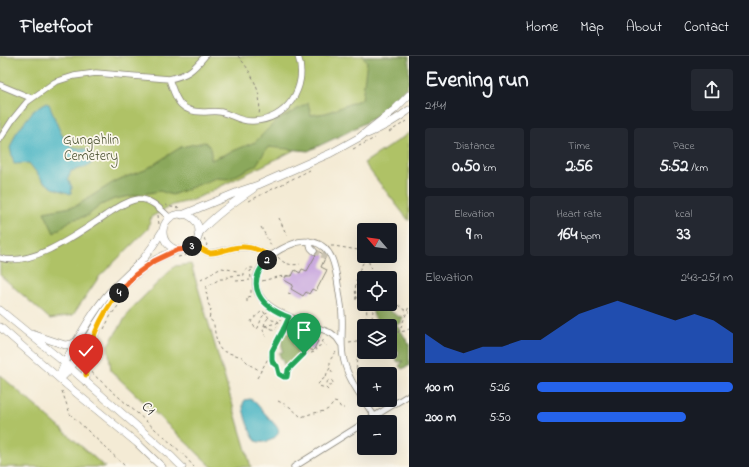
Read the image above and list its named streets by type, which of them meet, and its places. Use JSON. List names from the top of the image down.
{
  "streets": {
    "path": ["C1"]
  },
  "parks": ["Gungahlin Cemetery"],
  "north": "top left",
  "page": {
    "header": "Fleetfoot",
    "nav": [
      "Home",
      "Map",
      "About",
      "Contact"
    ],
    "heading": ["Evening run", "21:41"],
    "stats": [
      ["Distance", "0.50 km"],
      ["Time", "2:56"],
      ["Pace", "5:52 /km"],
      ["Elevation", "9 m"],
      ["Heart rate", "164 bpm"],
      ["kcal", "33"]
    ],
    "map_buttons": ["+", "−"],
    "pins": ["3", "2", "4"],
    "chart": ["Elevation", "243–251 m"],
    "list": [
      {
        "name": "100 m",
        "note": "5:26"
      },
      {
        "name": "200 m",
        "note": "5:50"
      }
    ]
  }
}
